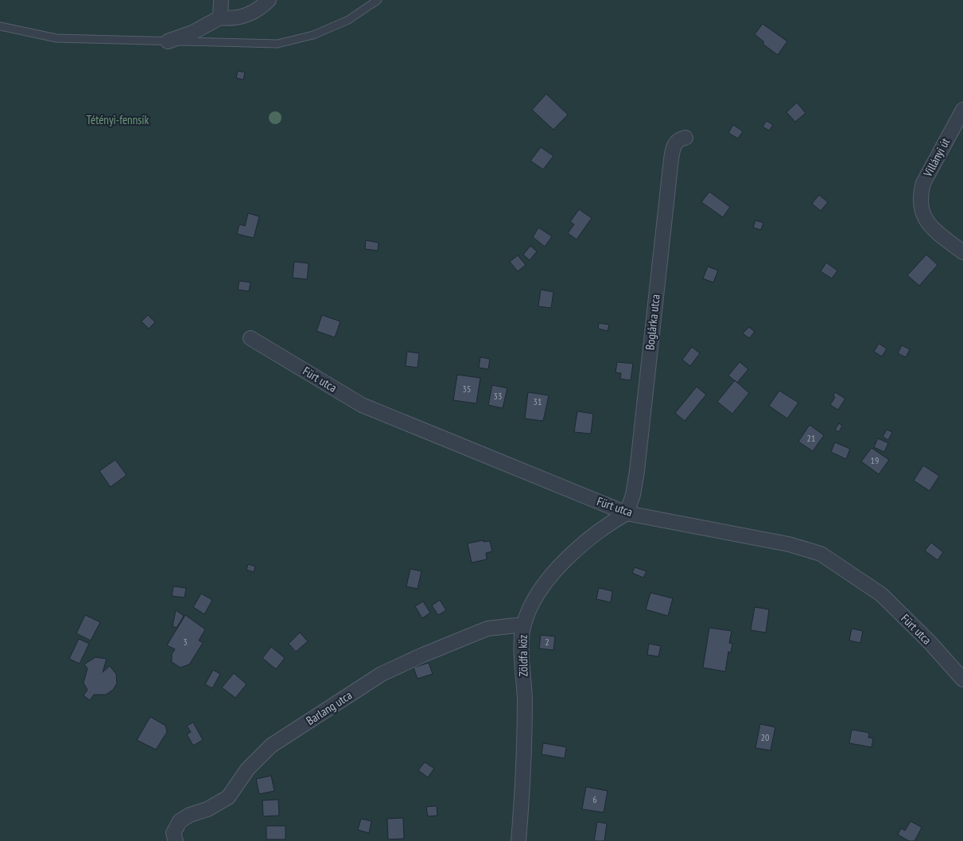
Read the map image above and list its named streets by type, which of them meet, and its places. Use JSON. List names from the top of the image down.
{
  "streets": {
    "street": [
      "Villányi út",
      "Boglárka utca",
      "Fürt utca",
      "Zöldfa köz",
      "Barlang utca"
    ]
  },
  "crossings": [
    ["Boglárka utca", "Fürt utca"],
    ["Boglárka utca", "Zöldfa köz"],
    ["Fürt utca", "Zöldfa köz"],
    ["Zöldfa köz", "Barlang utca"]
  ],
  "parks": ["Tétényi-fennsík"],
  "house_numbers": [
    "35",
    "33",
    "31",
    "21",
    "19",
    "3",
    "2",
    "20",
    "6"
  ]
}
